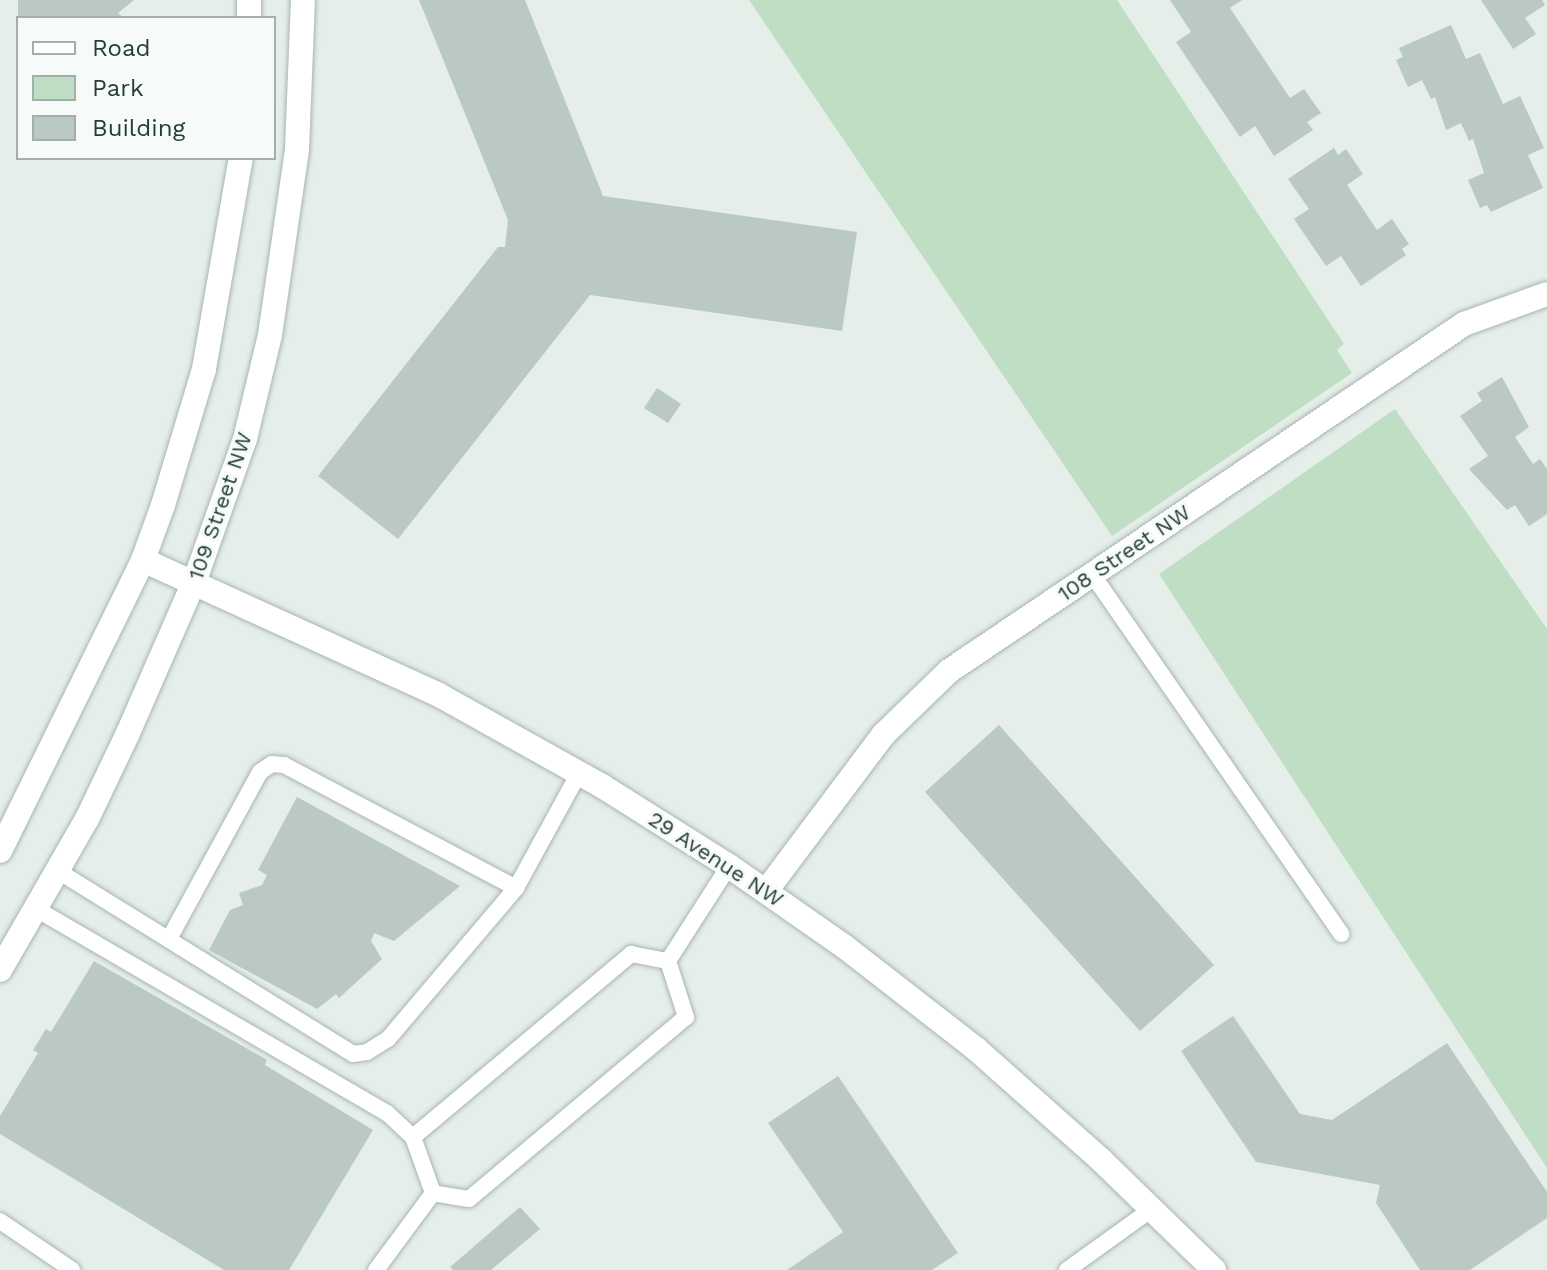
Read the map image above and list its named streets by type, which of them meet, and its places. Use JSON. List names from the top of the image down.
{
  "streets": {
    "street": ["109 Street NW", "108 Street NW", "29 Avenue NW"]
  },
  "crossings": [
    ["109 Street NW", "29 Avenue NW"],
    ["108 Street NW", "29 Avenue NW"]
  ],
  "legend": ["Road", "Park", "Building"]
}
